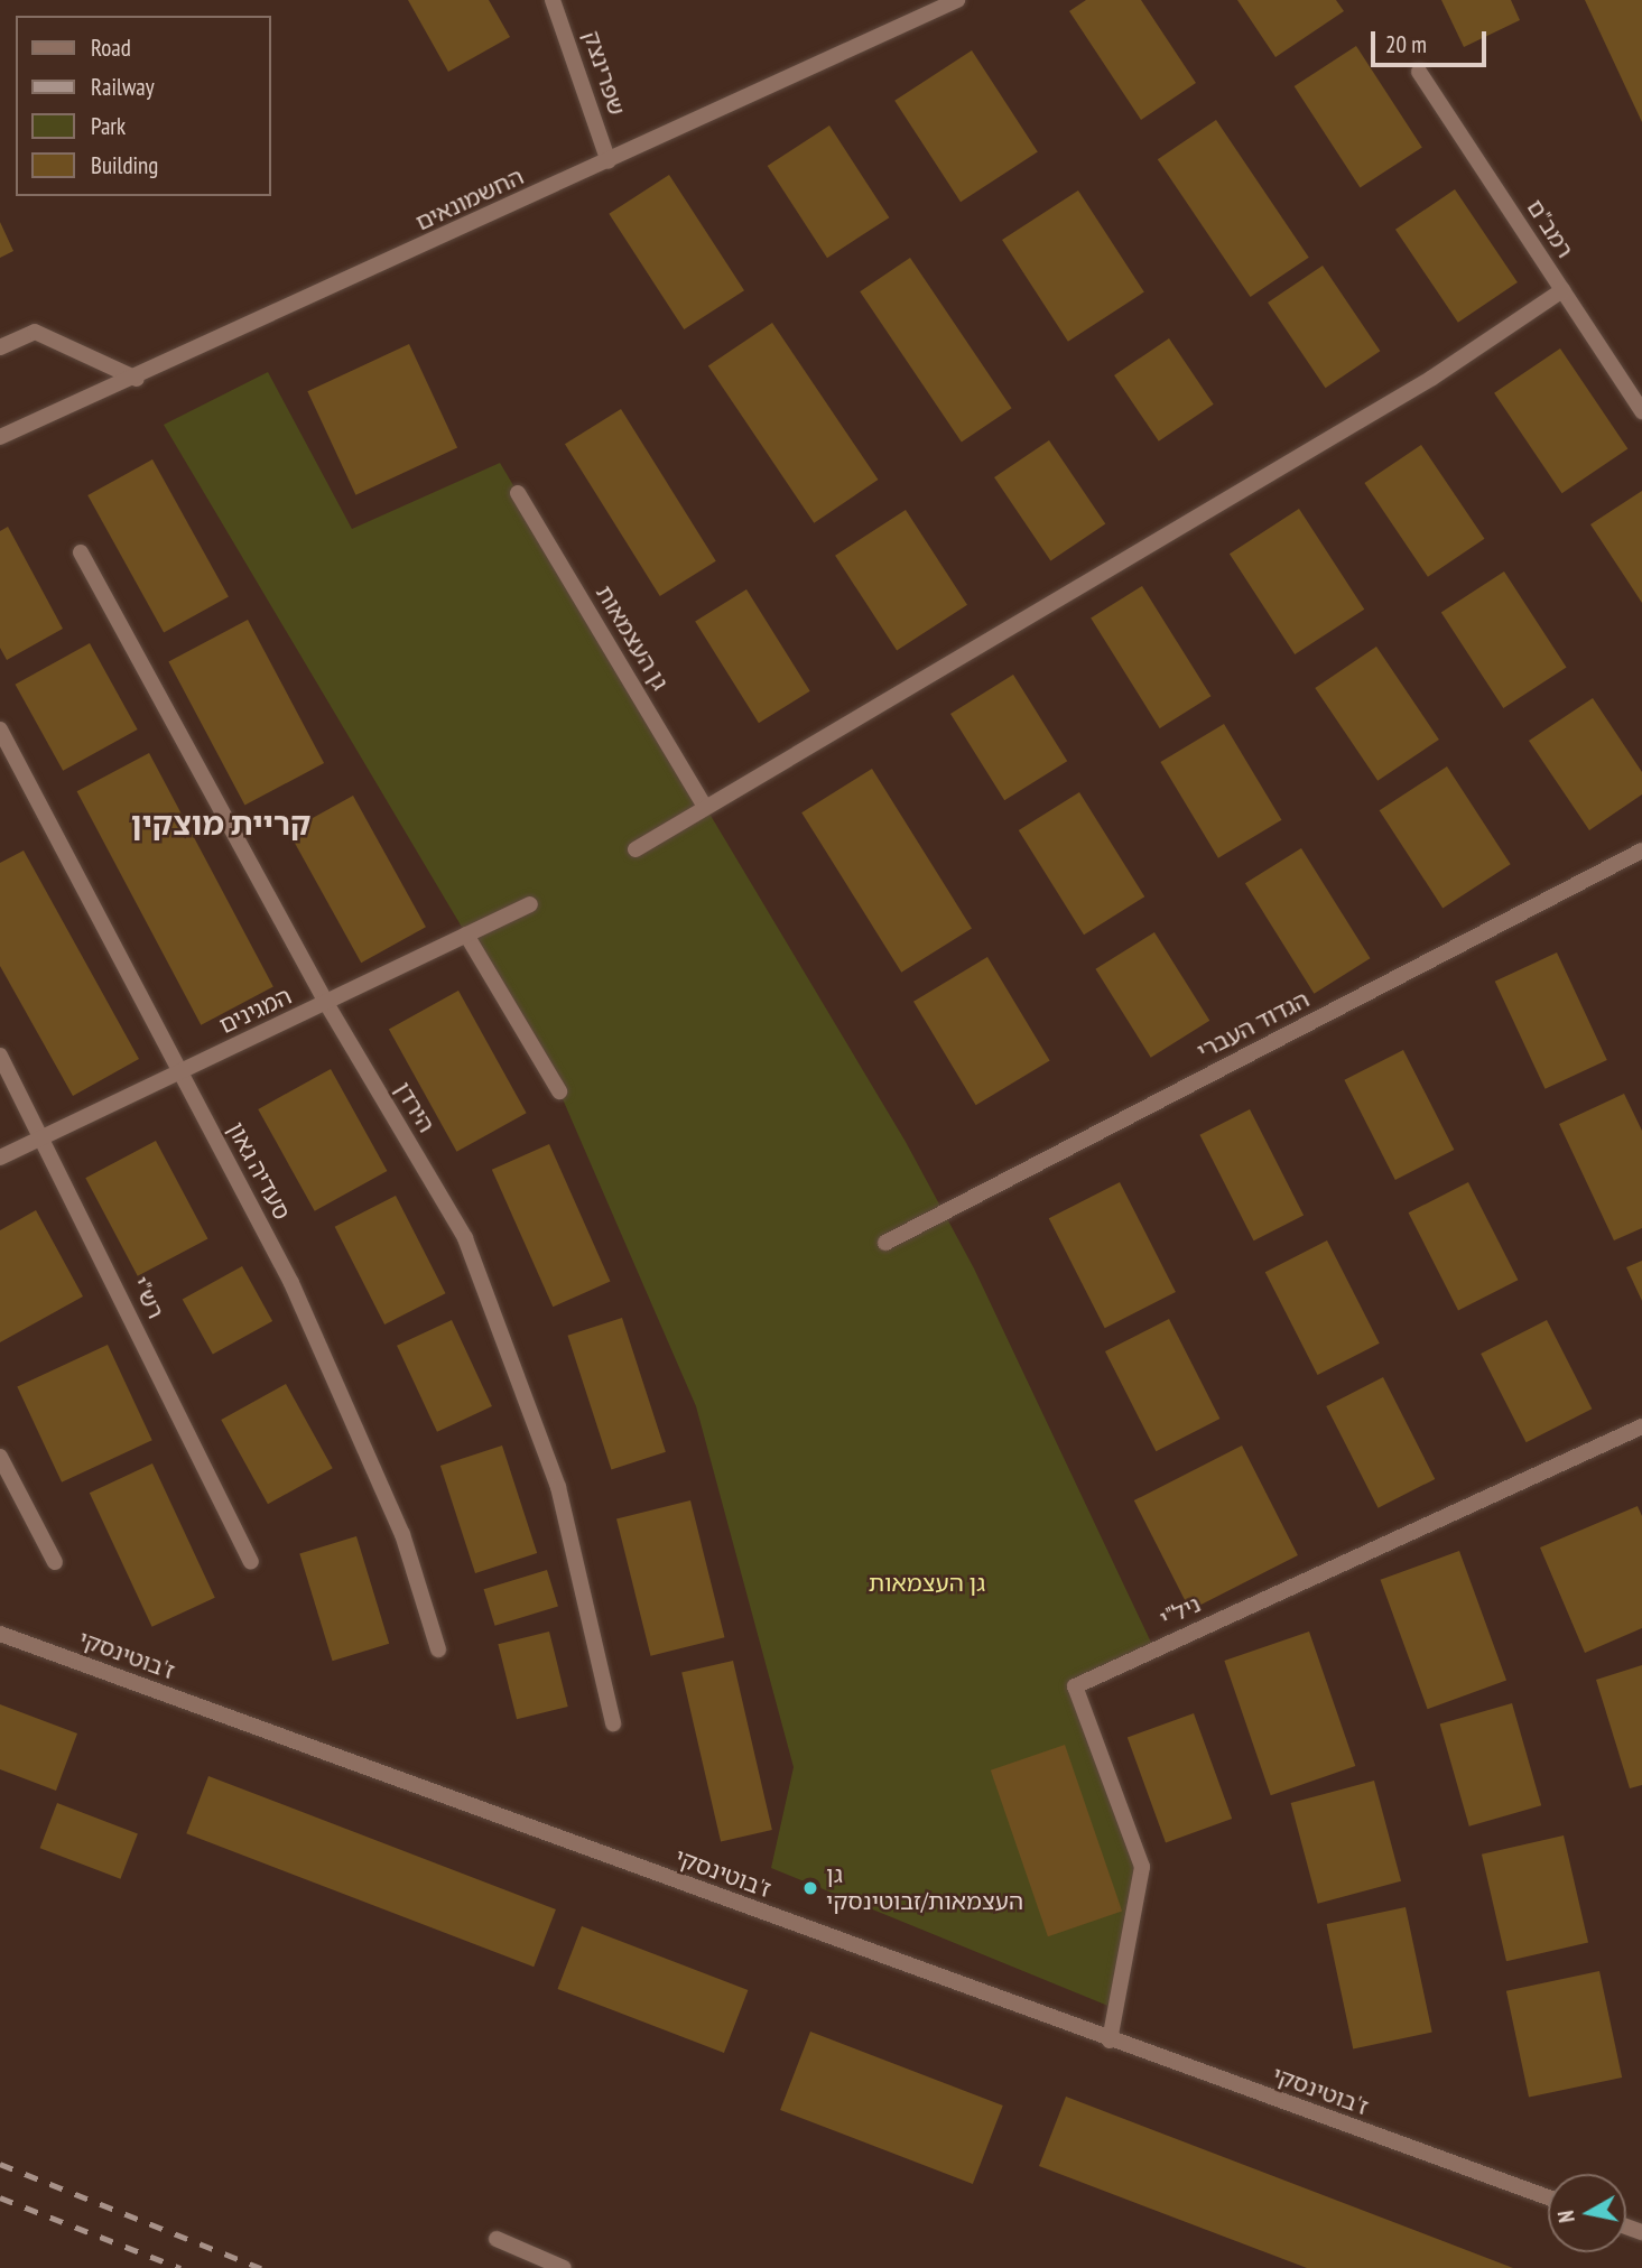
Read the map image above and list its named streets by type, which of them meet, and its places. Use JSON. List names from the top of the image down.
{
  "streets": {
    "street": [
      "שפרינצק",
      "החשמונאים",
      "רמב\"ם",
      "גן העצמאות",
      "המגינים",
      "הגדוד העברי",
      "הירדן",
      "סעדיה גאון",
      "רש\"י",
      "ניל\"י",
      "ז'בוטינסקי"
    ]
  },
  "crossings": [
    ["שפרינצק", "החשמונאים"],
    ["המגינים", "הירדן"],
    ["המגינים", "סעדיה גאון"],
    ["המגינים", "רש\"י"],
    ["ניל\"י", "ז'בוטינסקי"]
  ],
  "districts": ["קריית מוצקין"],
  "parks": ["גן העצמאות"],
  "places": ["גן העצמאות/זבוטינסקי"],
  "legend": [
    "Road",
    "Railway",
    "Park",
    "Building"
  ],
  "scale_bar": "20 m",
  "north": "left"
}
